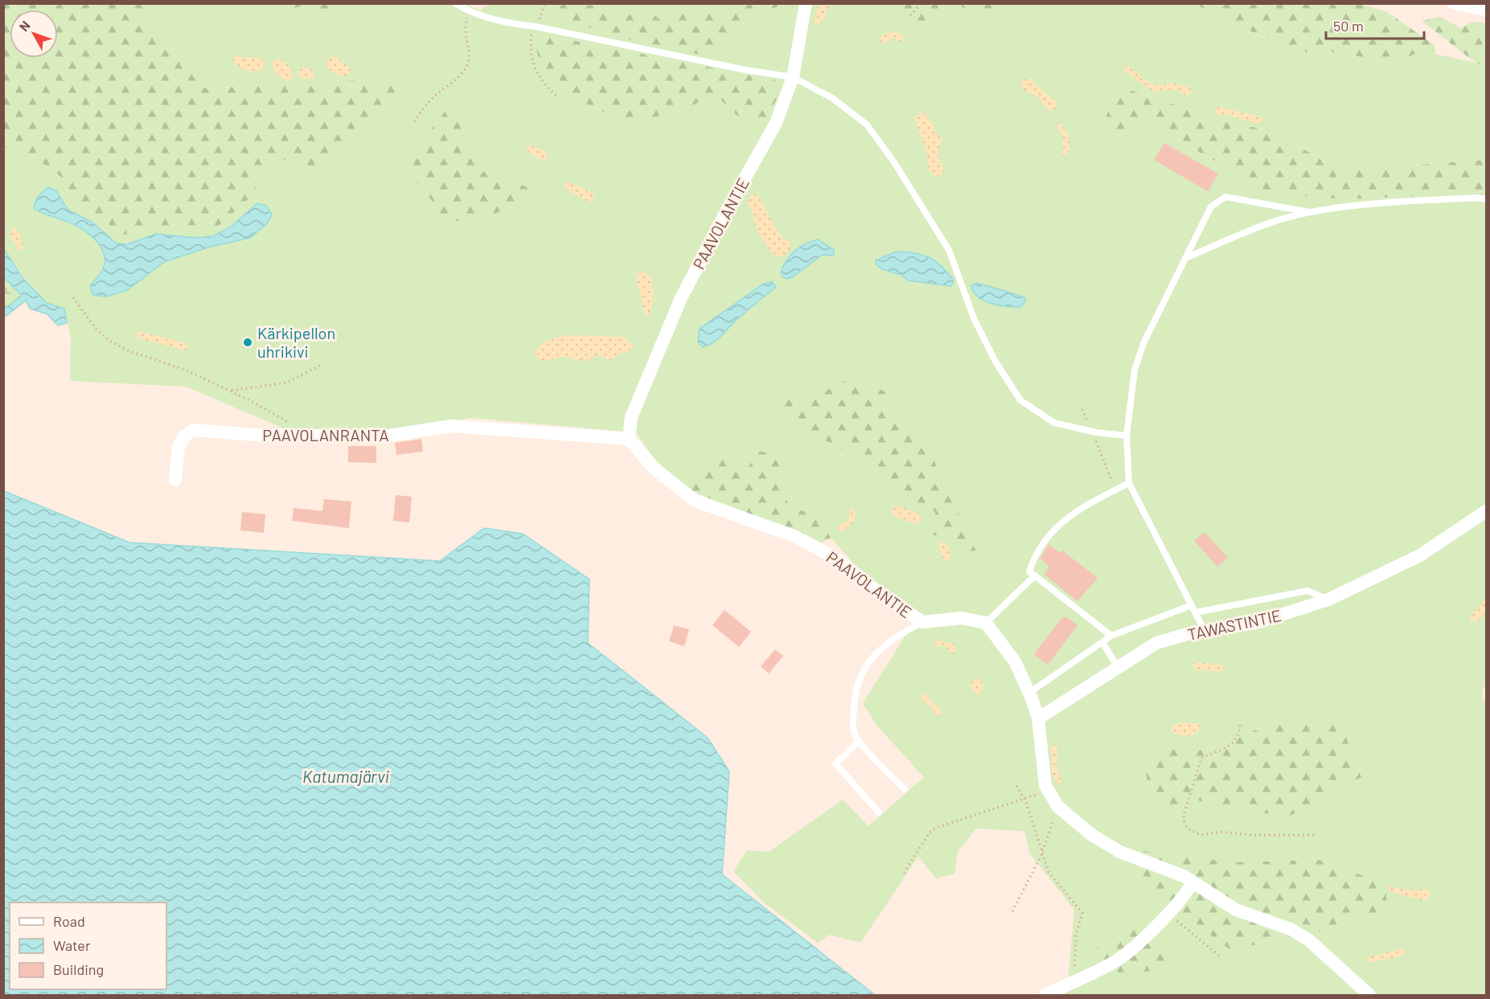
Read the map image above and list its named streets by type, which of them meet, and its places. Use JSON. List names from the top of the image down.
{
  "streets": {
    "street": ["PAAVOLANTIE", "PAAVOLANRANTA", "TAWASTINTIE"]
  },
  "crossings": [
    ["PAAVOLANTIE", "PAAVOLANRANTA"]
  ],
  "water": ["Katumajärvi"],
  "places": ["Kärkipellon uhrikivi"],
  "legend": ["Road", "Water", "Building"],
  "scale_bar": "50 m",
  "north": "top left"
}
